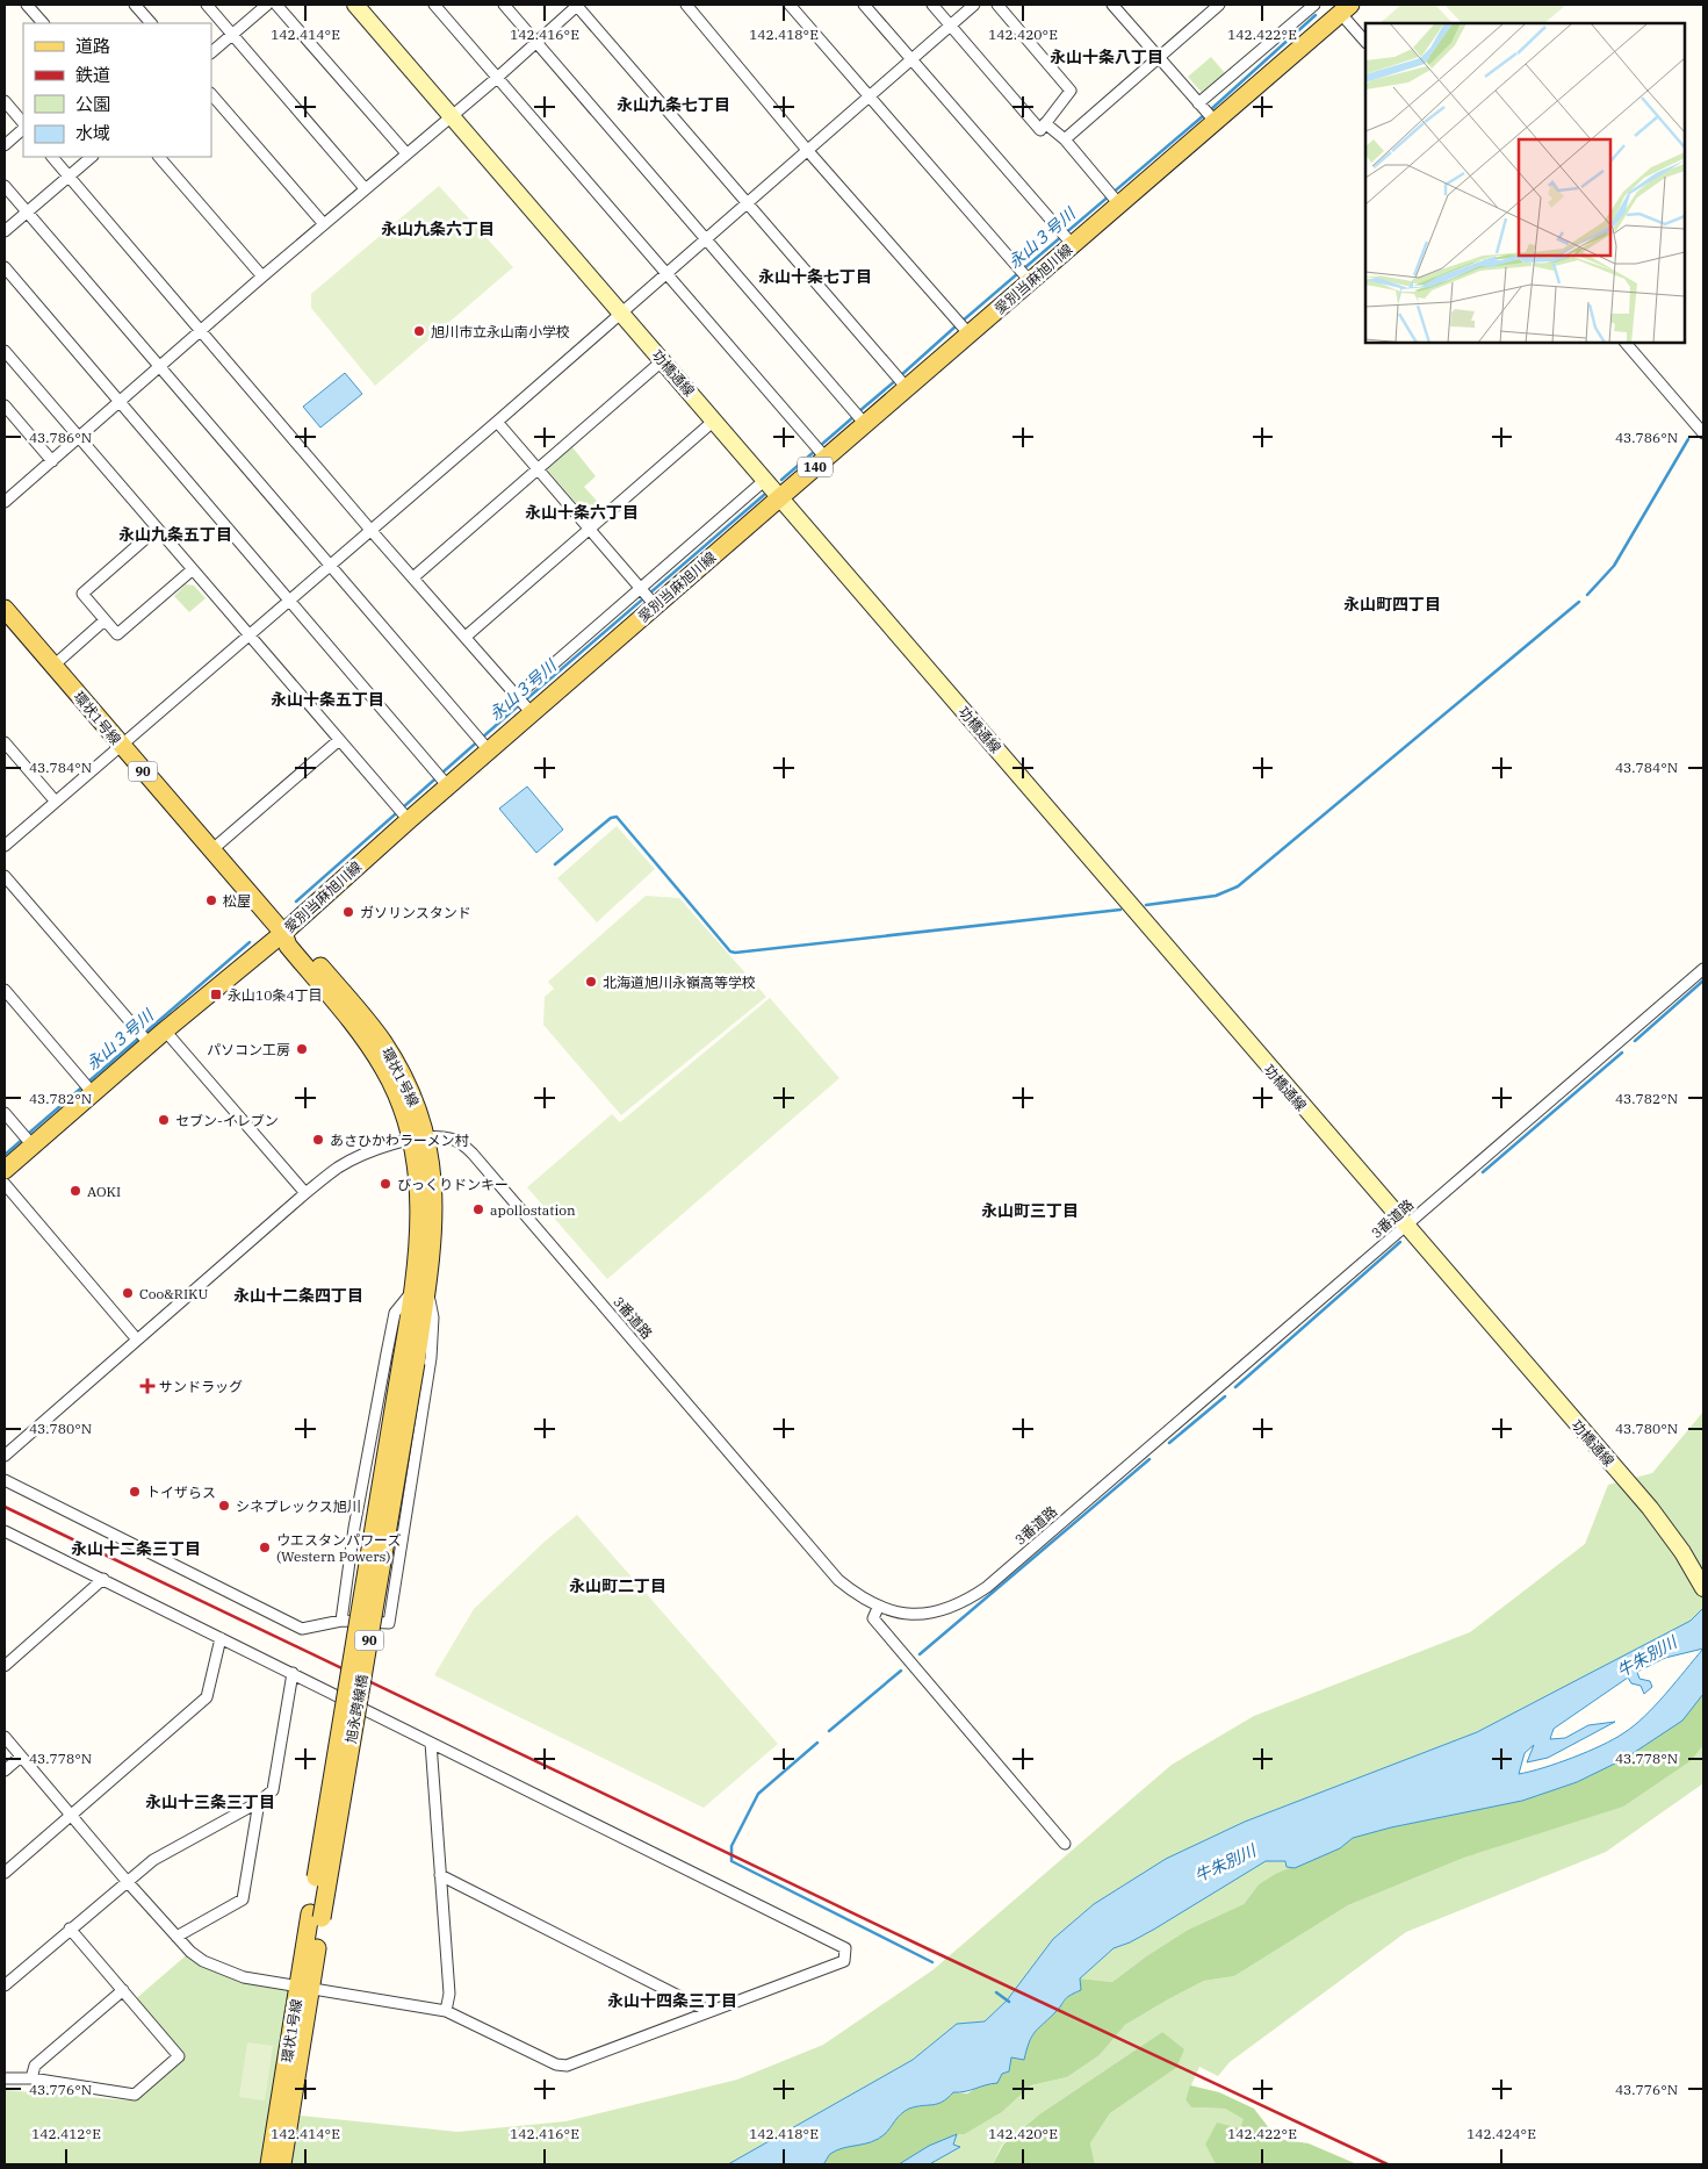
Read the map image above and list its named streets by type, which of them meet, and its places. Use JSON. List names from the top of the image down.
{
  "streets": {
    "main road": [
      "愛別当麻旭川線",
      "140",
      "環状1号線",
      "90",
      "旭永跨線橋"
    ],
    "street": ["功橋通線", "3番道路"]
  },
  "crossings": [
    ["愛別当麻旭川線", "功橋通線"],
    ["愛別当麻旭川線", "環状1号線"],
    ["功橋通線", "3番道路"],
    ["環状1号線", "3番道路"],
    ["環状1号線", "旭永跨線橋"]
  ],
  "districts": [
    "永山十条八丁目",
    "永山九条七丁目",
    "永山九条六丁目",
    "永山十条七丁目",
    "永山十条六丁目",
    "永山九条五丁目",
    "永山町四丁目",
    "永山十条五丁目",
    "永山町三丁目",
    "永山十二条四丁目",
    "永山十二条三丁目",
    "永山町二丁目",
    "永山十三条三丁目",
    "永山十四条三丁目"
  ],
  "water": ["永山３号川", "牛朱別川"],
  "places": {
    "other": [
      "旭川市立永山南小学校",
      "松屋",
      "ガソリンスタンド",
      "北海道旭川永嶺高等学校",
      "パソコン工房",
      "セブン-イレブン",
      "あさひかわラーメン村",
      "びっくりドンキー",
      "AOKI",
      "apollostation",
      "Coo&RIKU",
      "トイザらス",
      "シネプレックス旭川",
      "ウエスタンパワーズ (Western Powers)"
    ],
    "transit": ["永山10条4丁目"],
    "health": ["サンドラッグ"]
  },
  "legend": [
    "道路",
    "鉄道",
    "公園",
    "水域"
  ],
  "coordinates": [
    "142.414°E",
    "142.416°E",
    "142.418°E",
    "142.420°E",
    "142.422°E",
    "43.786°N",
    "43.784°N",
    "43.782°N",
    "43.780°N",
    "43.778°N",
    "43.776°N",
    "142.412°E",
    "142.424°E"
  ]
}
